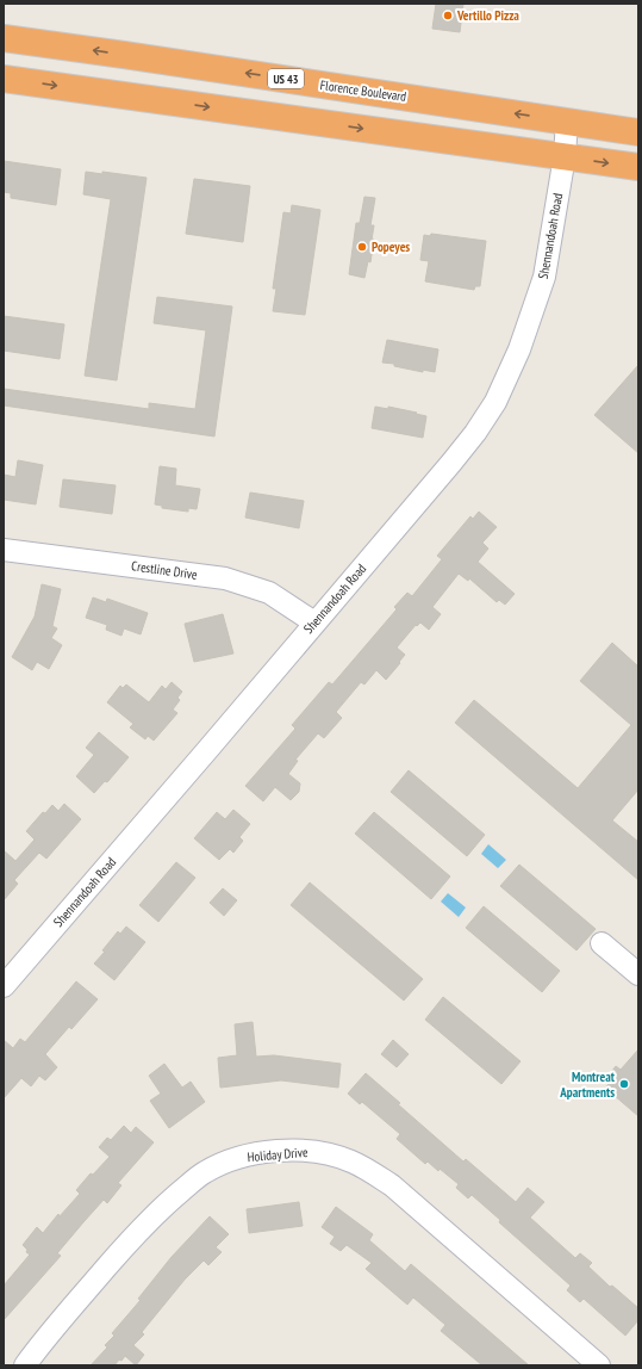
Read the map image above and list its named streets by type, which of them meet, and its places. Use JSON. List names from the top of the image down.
{
  "streets": {
    "highway": ["US 43", "Florence Boulevard"],
    "street": ["Shennandoah Road", "Crestline Drive", "Holiday Drive"]
  },
  "crossings": [
    ["Florence Boulevard", "Shennandoah Road"],
    ["Shennandoah Road", "Crestline Drive"]
  ],
  "places": ["Vertillo Pizza", "Popeyes", "Montreat Apartments"]
}
